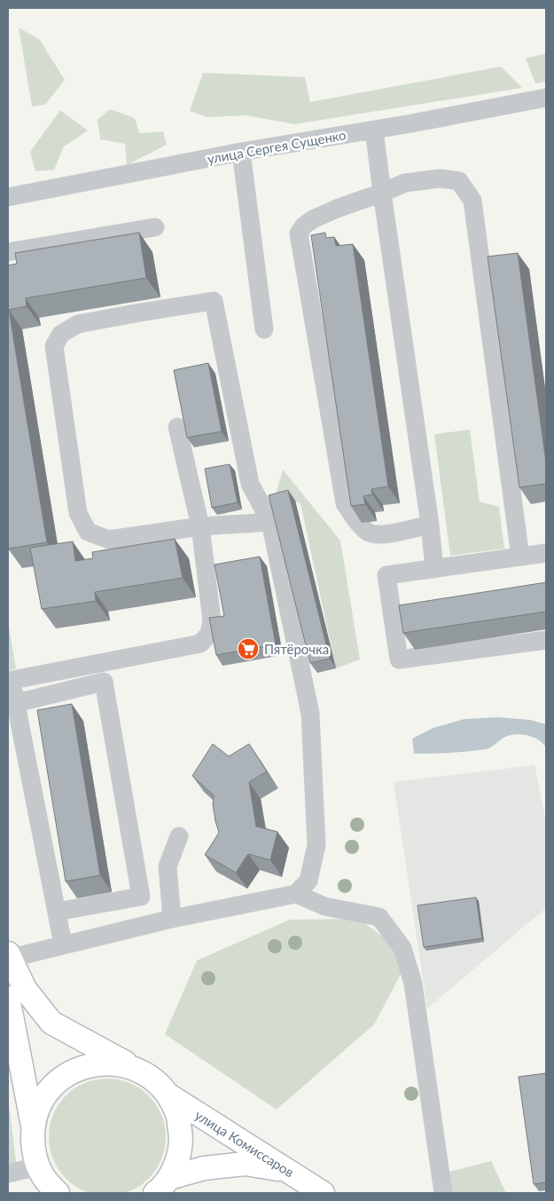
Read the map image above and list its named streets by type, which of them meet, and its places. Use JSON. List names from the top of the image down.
{
  "streets": {
    "main road": ["улица Комиссаров"],
    "street": ["улица Сергея Сущенко"]
  },
  "places": {
    "supermarket": ["Пятёрочка"]
  }
}
